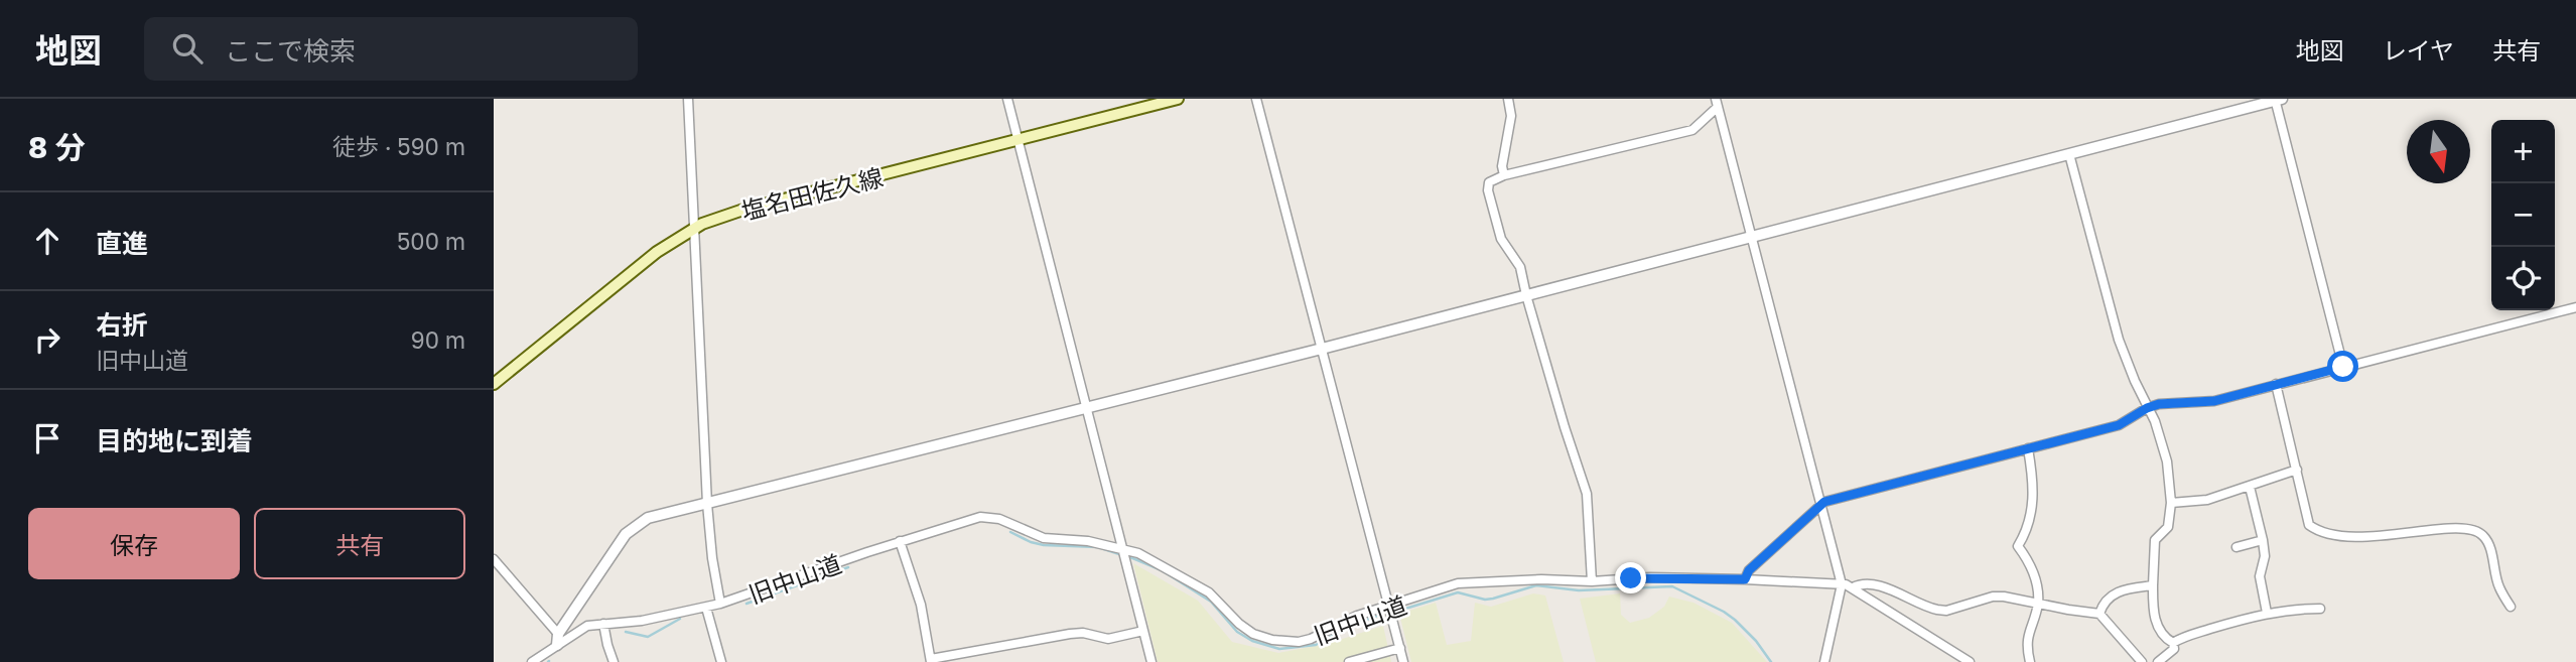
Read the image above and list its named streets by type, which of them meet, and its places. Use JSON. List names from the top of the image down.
{
  "streets": {
    "main road": ["塩名田佐久線"],
    "street": ["旧中山道"]
  },
  "north": "bottom",
  "page": {
    "header": "地図",
    "search": "ここで検索",
    "nav": ["地図", "レイヤ", "共有"],
    "heading": ["8 分", "徒歩 · 590 m"],
    "map_buttons": ["+", "−"],
    "list": [
      ["直進", "500 m"],
      ["右折", "旧中山道", "90 m"],
      "目的地に到着"
    ],
    "buttons": ["保存", "共有"]
  }
}
